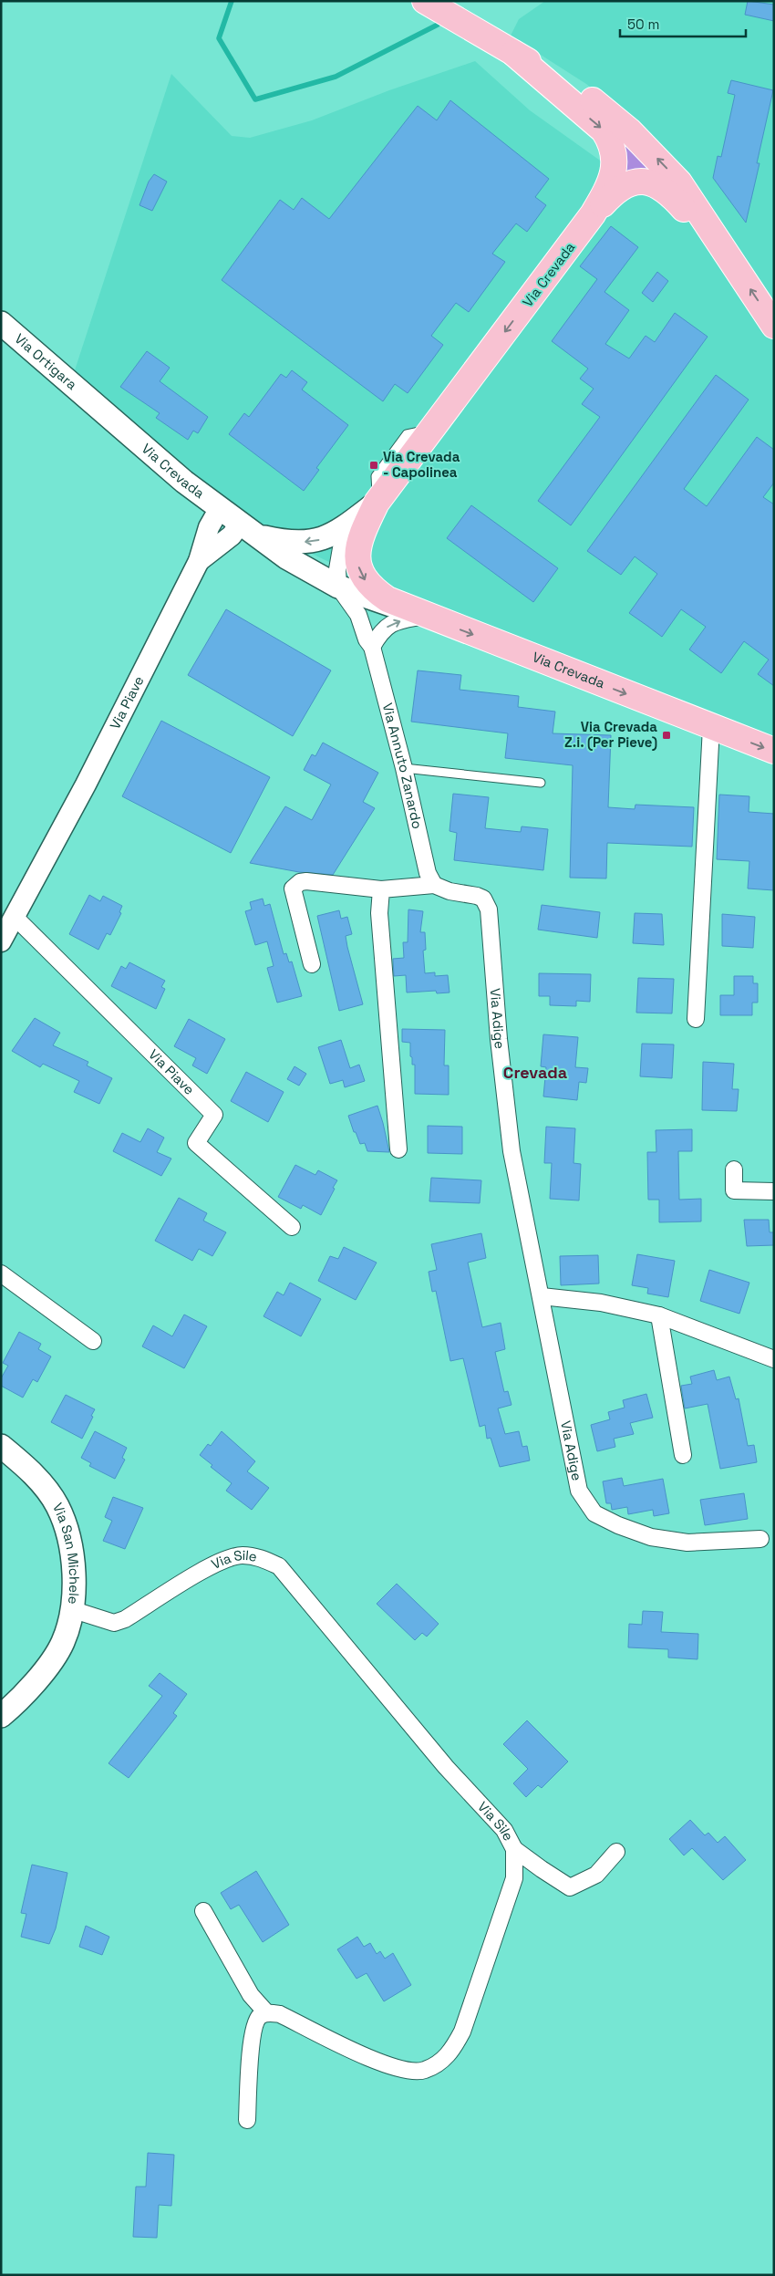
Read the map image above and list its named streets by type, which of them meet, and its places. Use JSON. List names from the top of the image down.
{
  "streets": {
    "main road": ["Via Crevada", "Via Ortigara", "Via San Michele"],
    "street": [
      "Via Piave",
      "Via Annuto Zanardo",
      "Via Adige",
      "Via Sile"
    ]
  },
  "crossings": [
    ["Via Crevada", "Via Ortigara"],
    ["Via Crevada", "Via Piave"],
    ["Via Crevada", "Via Annuto Zanardo"],
    ["Via Annuto Zanardo", "Via Adige"],
    ["Via San Michele", "Via Sile"]
  ],
  "districts": ["Crevada"],
  "places": {
    "transit": ["Via Crevada - Capolinea", "Via Crevada Z.i. (Per Pieve)"]
  },
  "scale_bar": "50 m"
}
